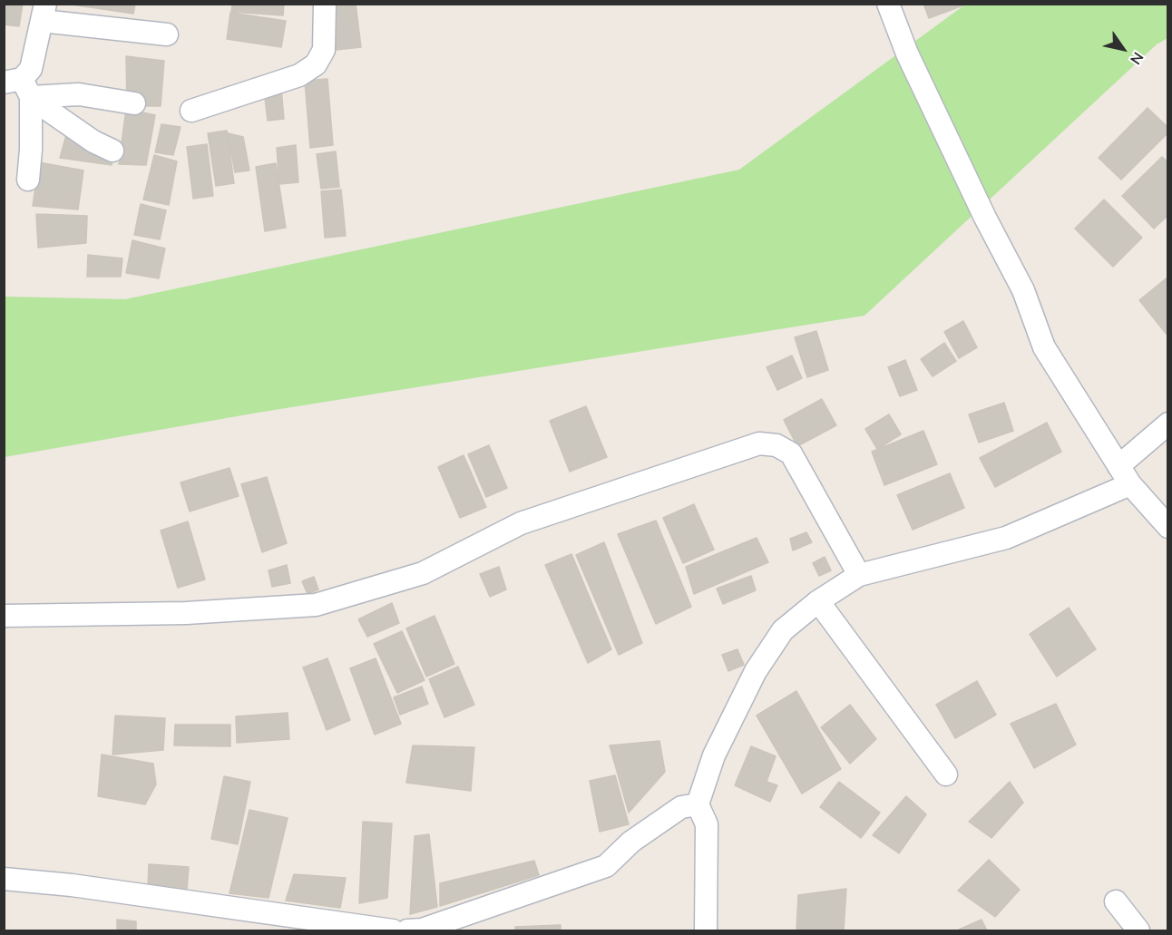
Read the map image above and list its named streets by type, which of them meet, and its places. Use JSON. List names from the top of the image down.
{
  "north": "bottom right"
}
